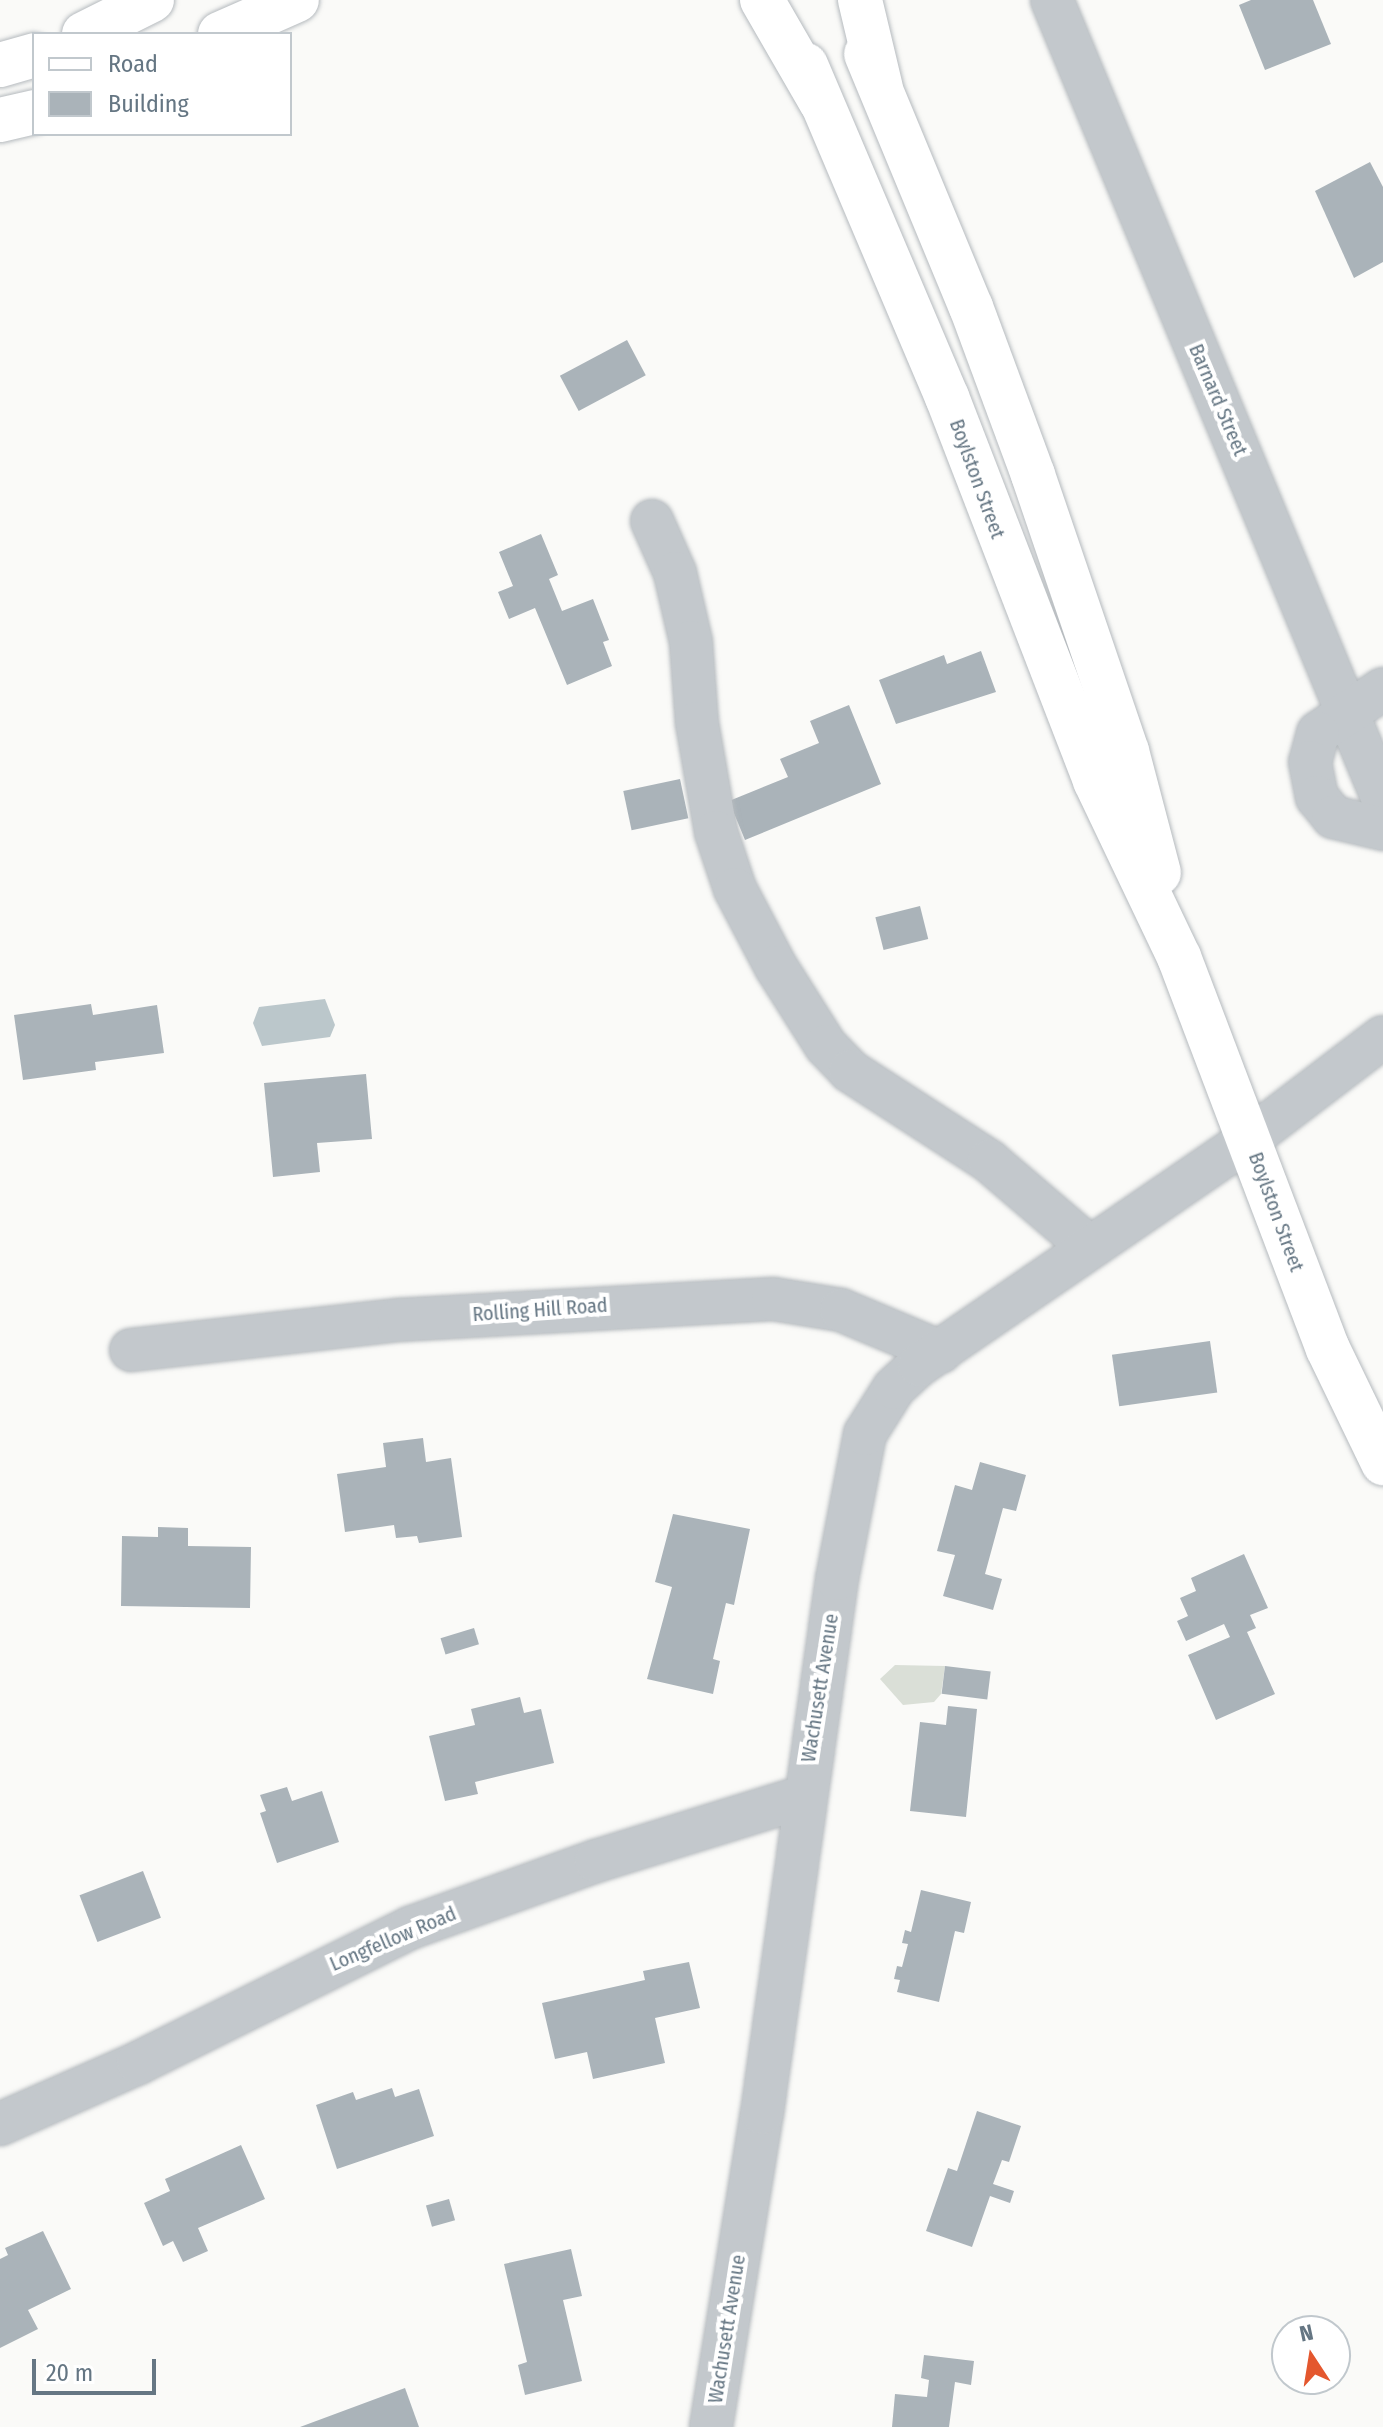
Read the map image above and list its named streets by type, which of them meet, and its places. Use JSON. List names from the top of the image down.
{
  "streets": {
    "main road": ["Boylston Street"],
    "street": [
      "Barnard Street",
      "Rolling Hill Road",
      "Wachusett Avenue",
      "Longfellow Road"
    ]
  },
  "crossings": [
    ["Boylston Street", "Wachusett Avenue"],
    ["Rolling Hill Road", "Wachusett Avenue"],
    ["Wachusett Avenue", "Longfellow Road"]
  ],
  "legend": ["Road", "Building"],
  "scale_bar": "20 m",
  "north": "top"
}
